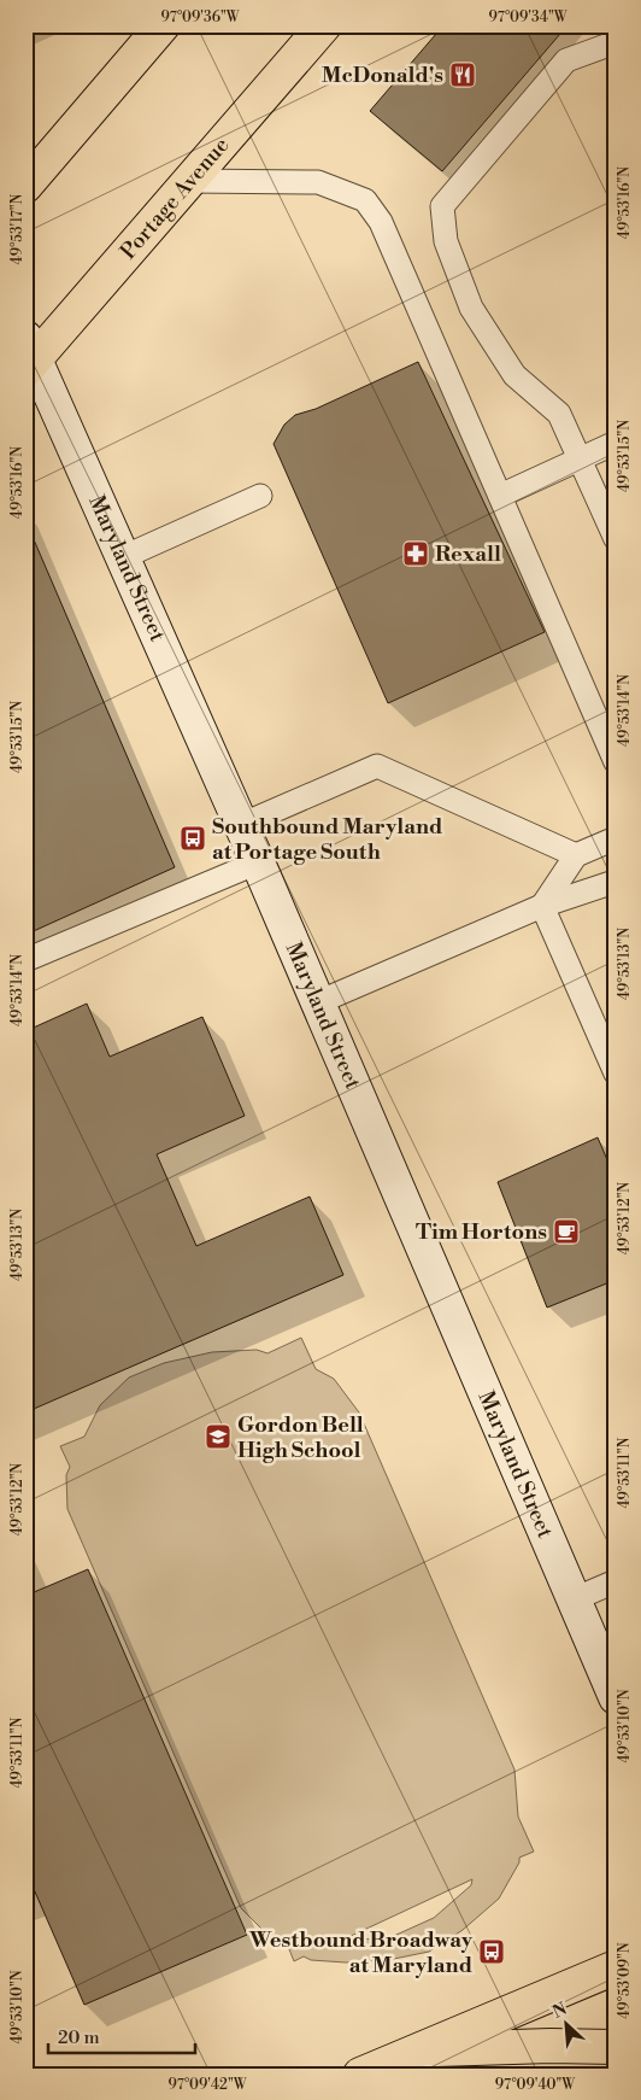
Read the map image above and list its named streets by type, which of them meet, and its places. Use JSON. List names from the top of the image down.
{
  "streets": {
    "main road": ["Portage Avenue", "Maryland Street"]
  },
  "crossings": [
    ["Portage Avenue", "Maryland Street"]
  ],
  "places": {
    "restaurant": ["McDonald's"],
    "pharmacy": ["Rexall"],
    "bus stop": ["Southbound Maryland at Portage South", "Westbound Broadway at Maryland"],
    "cafe": ["Tim Hortons"],
    "school or university": ["Gordon Bell High School"]
  },
  "scale_bar": "20 m",
  "north": "top left",
  "coordinates": [
    "97°09'36\"W",
    "97°09'34\"W",
    "49°53'16\"N",
    "49°53'17\"N",
    "49°53'15\"N",
    "49°53'14\"N",
    "49°53'13\"N",
    "49°53'12\"N",
    "49°53'11\"N",
    "49°53'10\"N",
    "49°53'09\"N",
    "97°09'42\"W",
    "97°09'40\"W"
  ]
}
